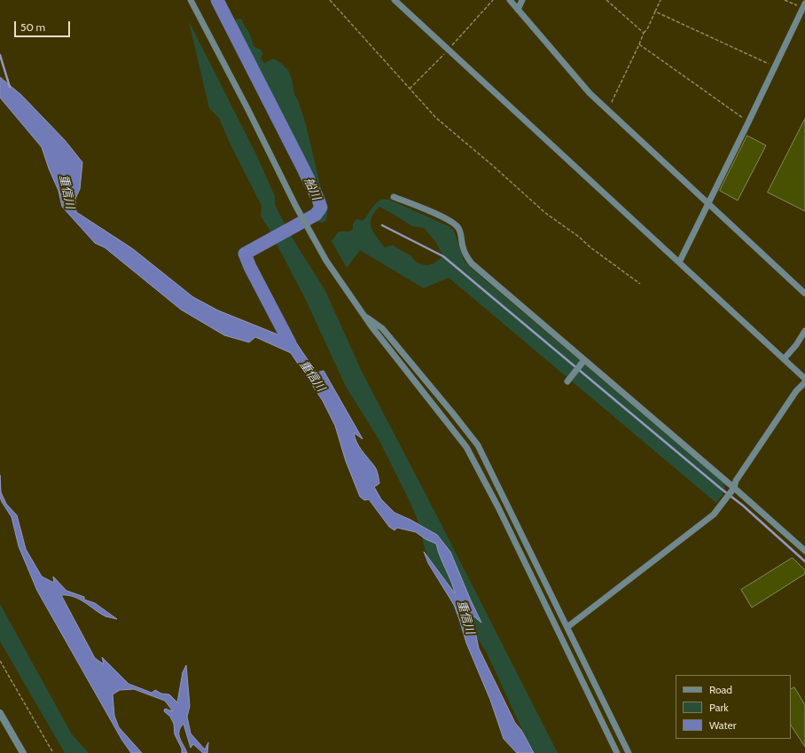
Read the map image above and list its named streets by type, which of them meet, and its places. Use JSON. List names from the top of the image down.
{
  "water": ["船川", "重信川"],
  "legend": ["Road", "Park", "Water"],
  "scale_bar": "50 m"
}
